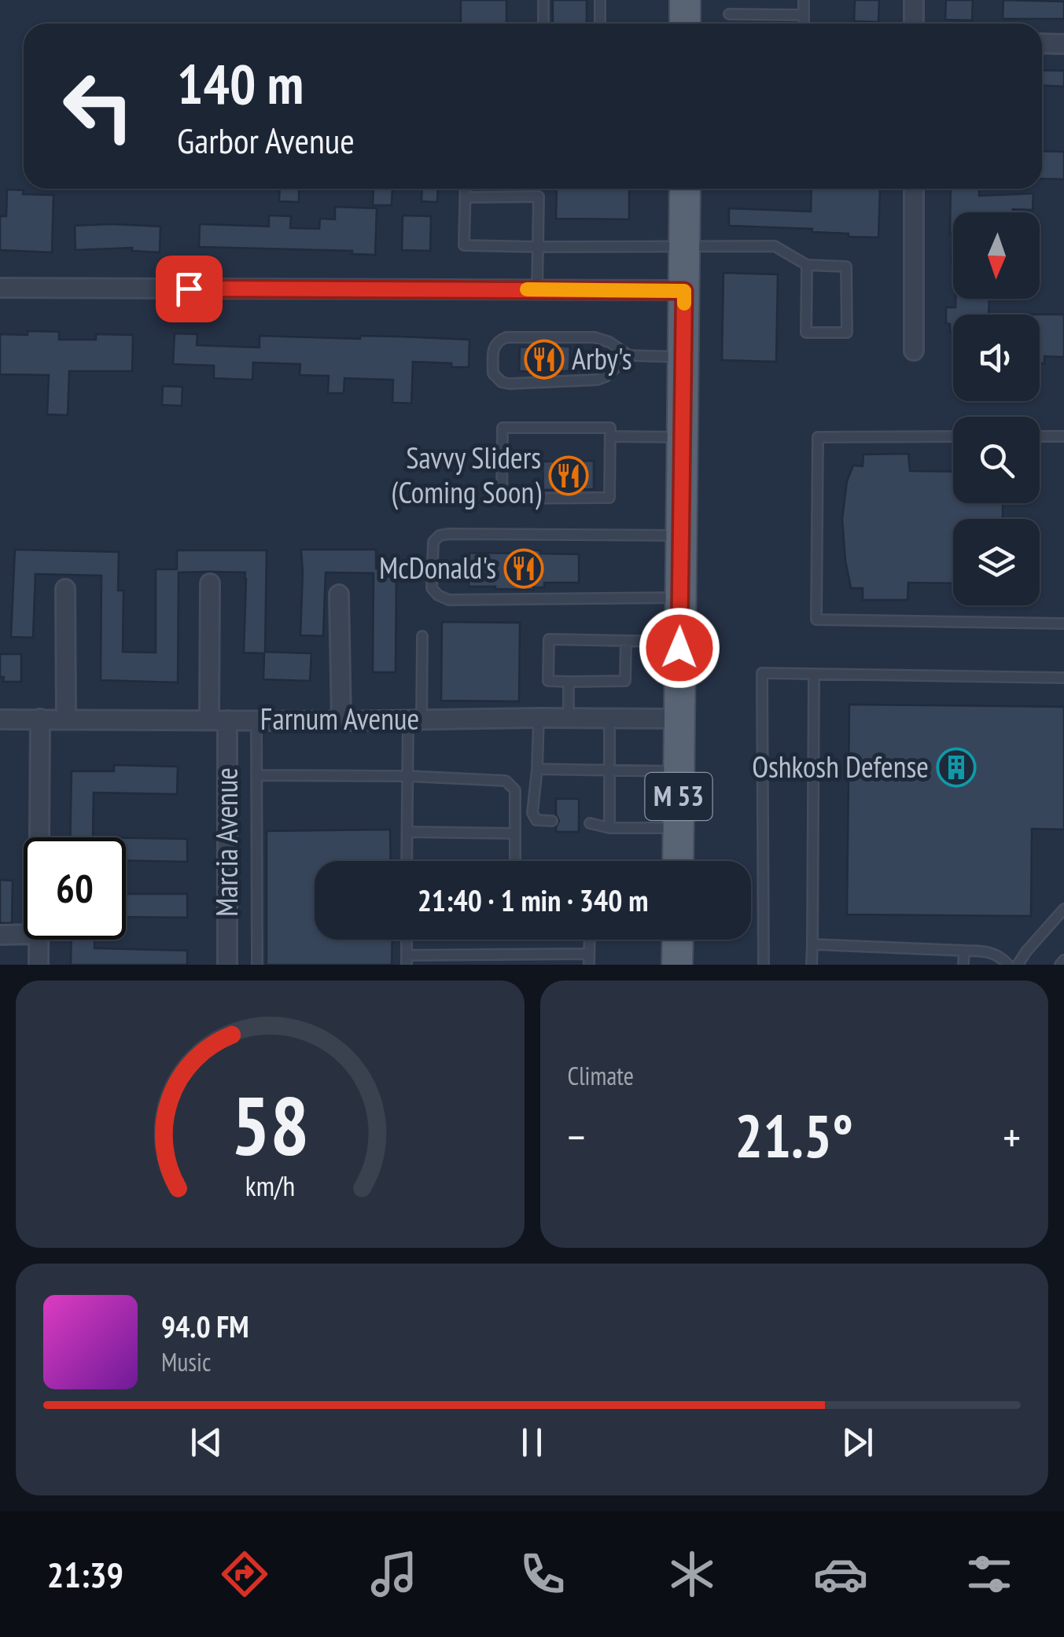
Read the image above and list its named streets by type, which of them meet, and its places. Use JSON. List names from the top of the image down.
{
  "streets": {
    "main road": ["M 53"],
    "street": ["Farnum Avenue", "Marcia Avenue"]
  },
  "crossings": [
    ["Farnum Avenue", "M 53"],
    ["Farnum Avenue", "Marcia Avenue"]
  ],
  "places": {
    "restaurant": ["Arby's", "Savvy Sliders (Coming Soon)", "McDonald's"],
    "building": ["Oshkosh Defense"]
  },
  "north": "bottom",
  "page": {
    "turn": ["140 m", "Garbor Avenue"],
    "limit": "60",
    "trip": "21:40 · 1 min · 340 m",
    "tile": "Climate",
    "heat": ["−", "21.5°", "+"],
    "song": ["94.0 FM", "Music"],
    "tabs": "21:39",
    "gauge": ["58", "km/h"]
  }
}
